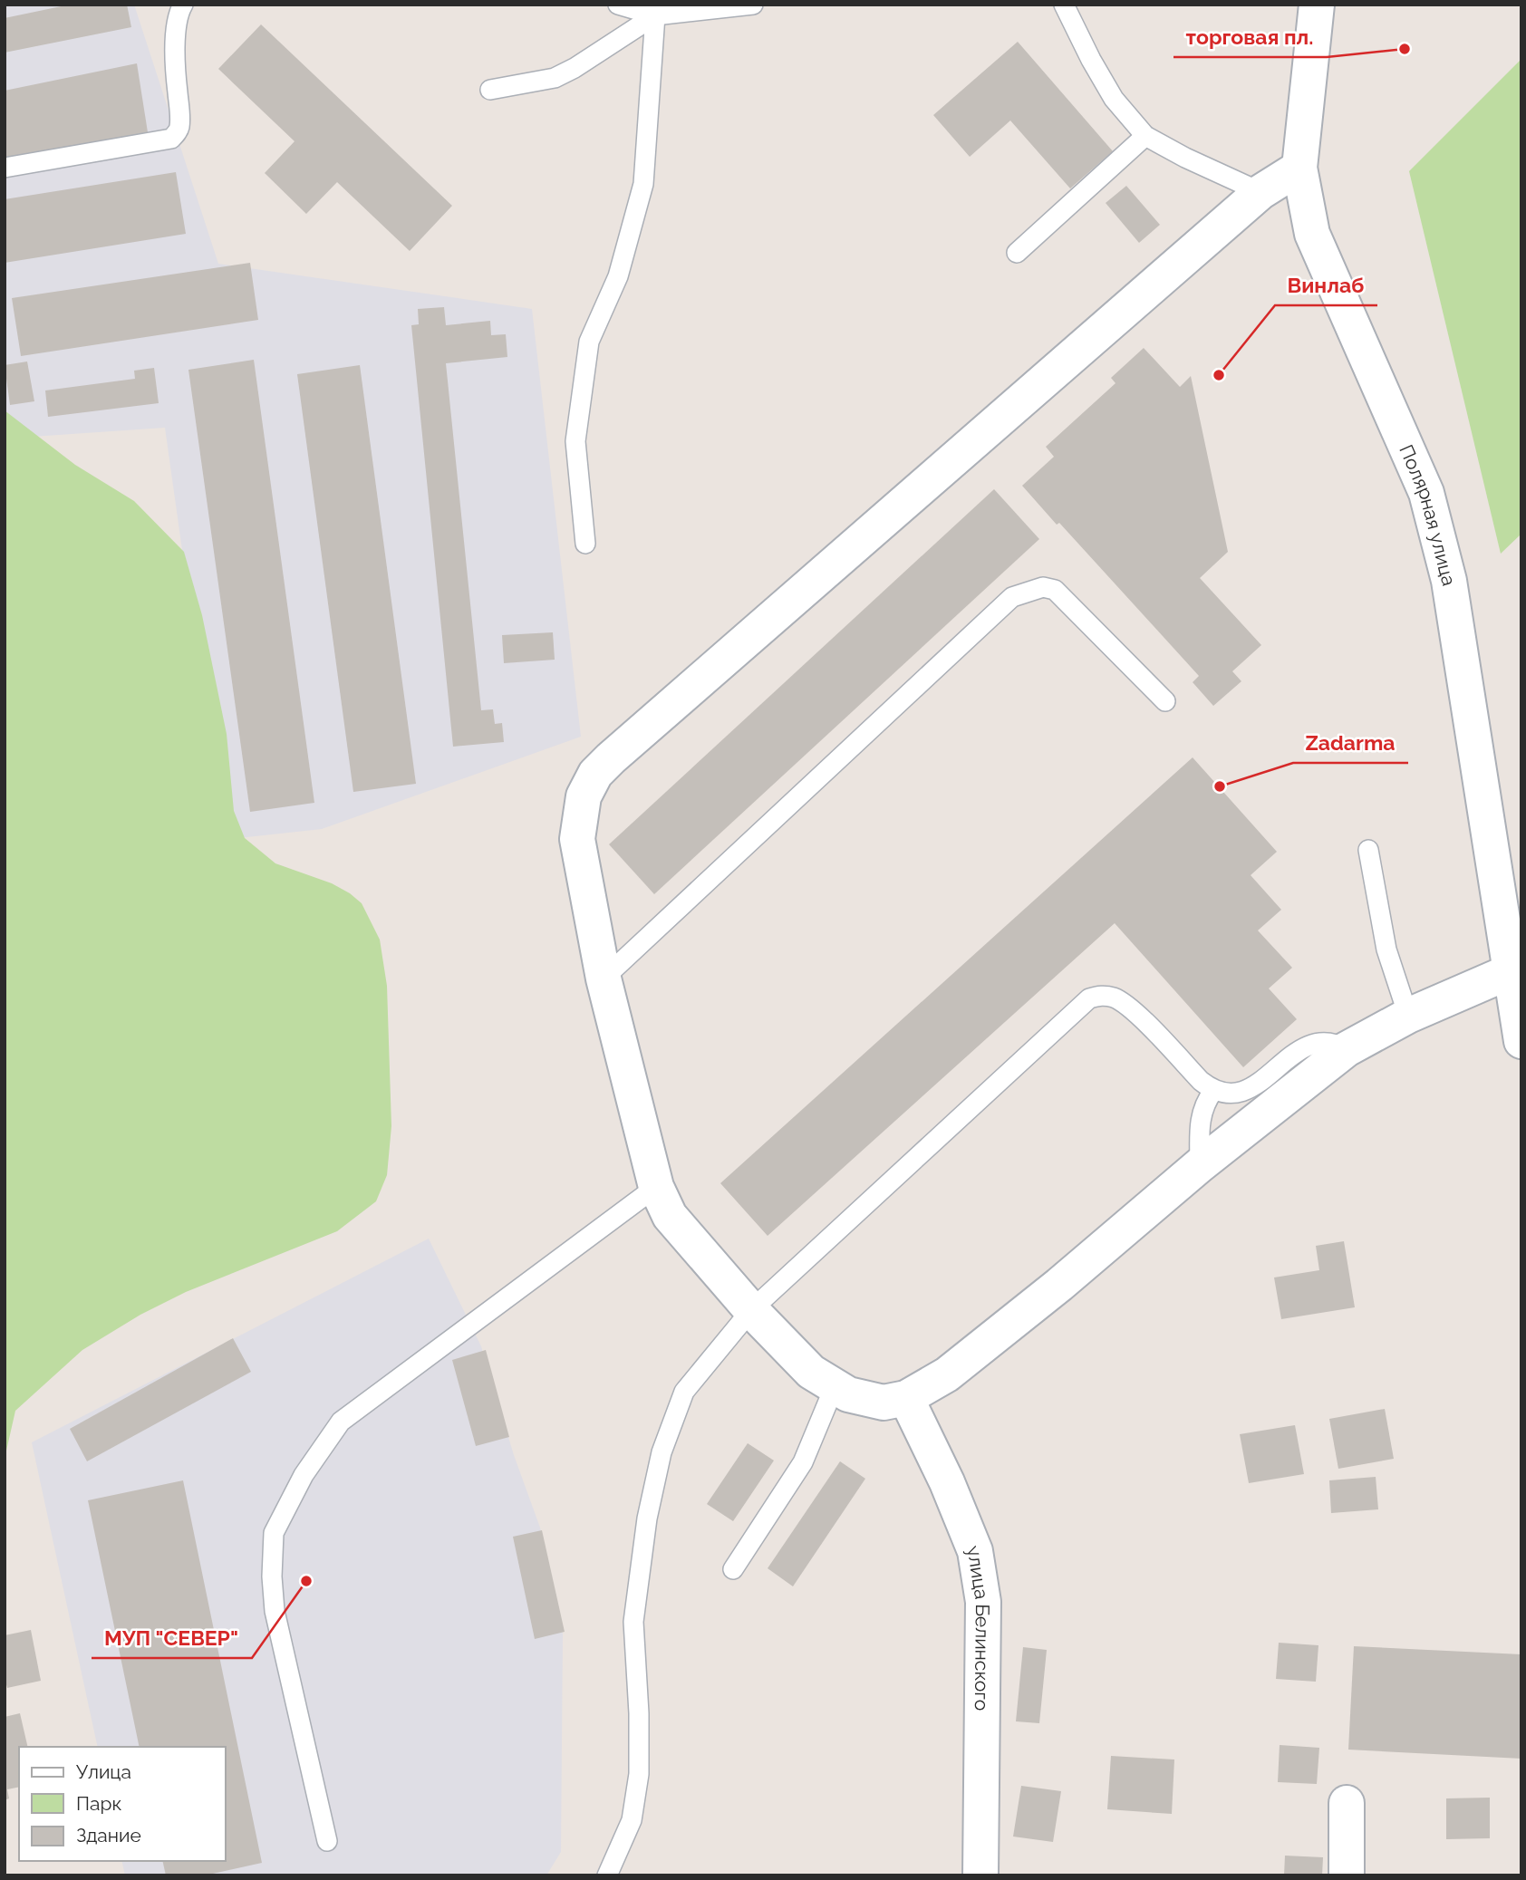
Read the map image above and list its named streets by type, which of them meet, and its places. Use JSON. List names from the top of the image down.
{
  "streets": {
    "street": ["Полярная улица", "улица Белинского"]
  },
  "places": [
    "торговая пл.",
    "Винлаб",
    "Zadarma",
    "МУП \"СЕВЕР\""
  ],
  "legend": ["Улица", "Парк", "Здание"]
}
